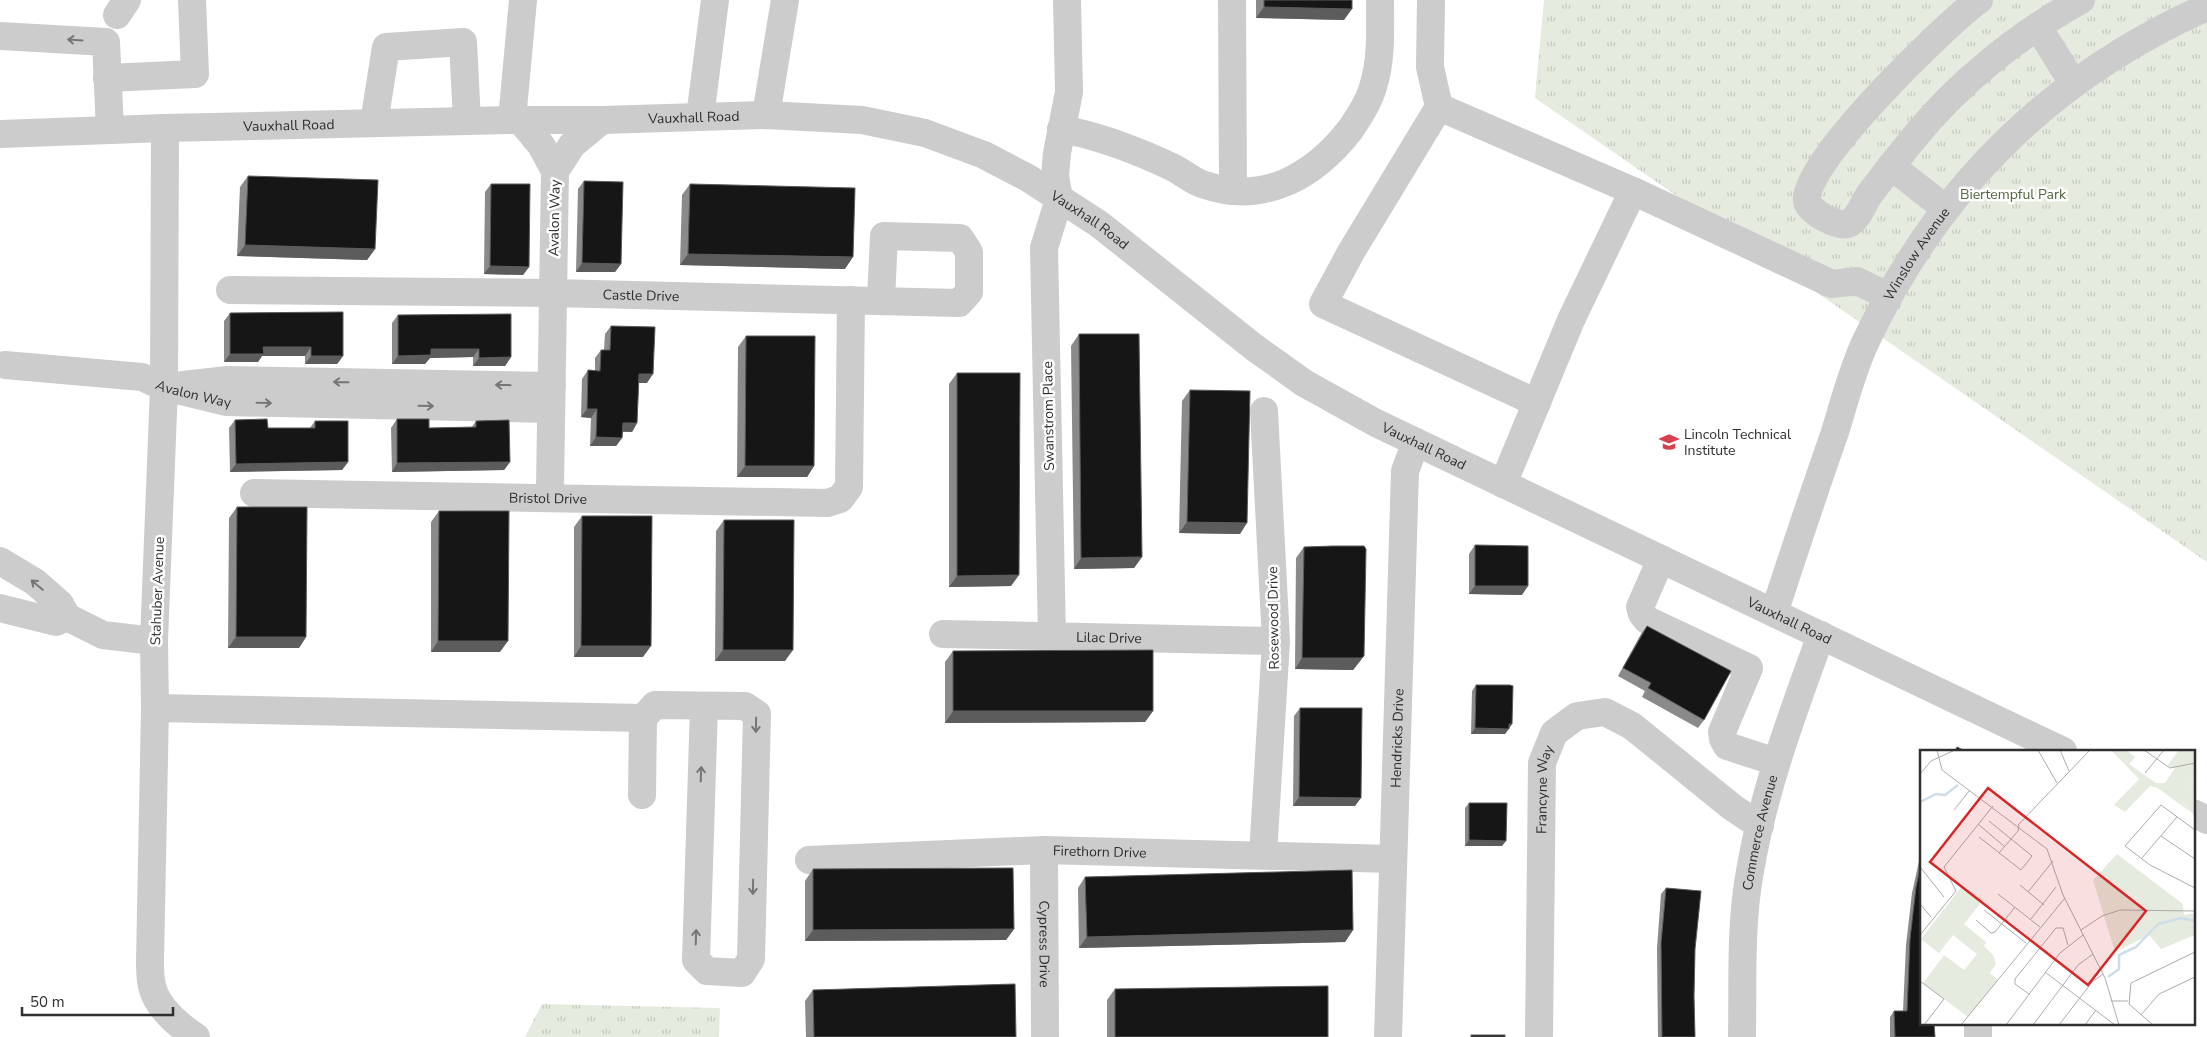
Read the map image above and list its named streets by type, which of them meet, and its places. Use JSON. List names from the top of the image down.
{
  "streets": {
    "street": [
      "Vauxhall Road",
      "Avalon Way",
      "Winslow Avenue",
      "Castle Drive",
      "Swanstrom Place",
      "Bristol Drive",
      "Stahuber Avenue",
      "Rosewood Drive",
      "Lilac Drive",
      "Hendricks Drive",
      "Francyne Way",
      "Commerce Avenue",
      "Firethorn Drive",
      "Cypress Drive"
    ]
  },
  "crossings": [
    ["Vauxhall Road", "Avalon Way"],
    ["Vauxhall Road", "Winslow Avenue"],
    ["Vauxhall Road", "Swanstrom Place"],
    ["Vauxhall Road", "Stahuber Avenue"],
    ["Vauxhall Road", "Hendricks Drive"],
    ["Vauxhall Road", "Commerce Avenue"],
    ["Avalon Way", "Castle Drive"],
    ["Avalon Way", "Bristol Drive"],
    ["Avalon Way", "Stahuber Avenue"],
    ["Castle Drive", "Bristol Drive"],
    ["Swanstrom Place", "Lilac Drive"],
    ["Rosewood Drive", "Lilac Drive"],
    ["Rosewood Drive", "Firethorn Drive"],
    ["Hendricks Drive", "Firethorn Drive"],
    ["Francyne Way", "Commerce Avenue"],
    ["Firethorn Drive", "Cypress Drive"]
  ],
  "parks": ["Biertempful Park"],
  "places": {
    "school or university": ["Lincoln Technical Institute"]
  },
  "scale_bar": "50 m"
}
